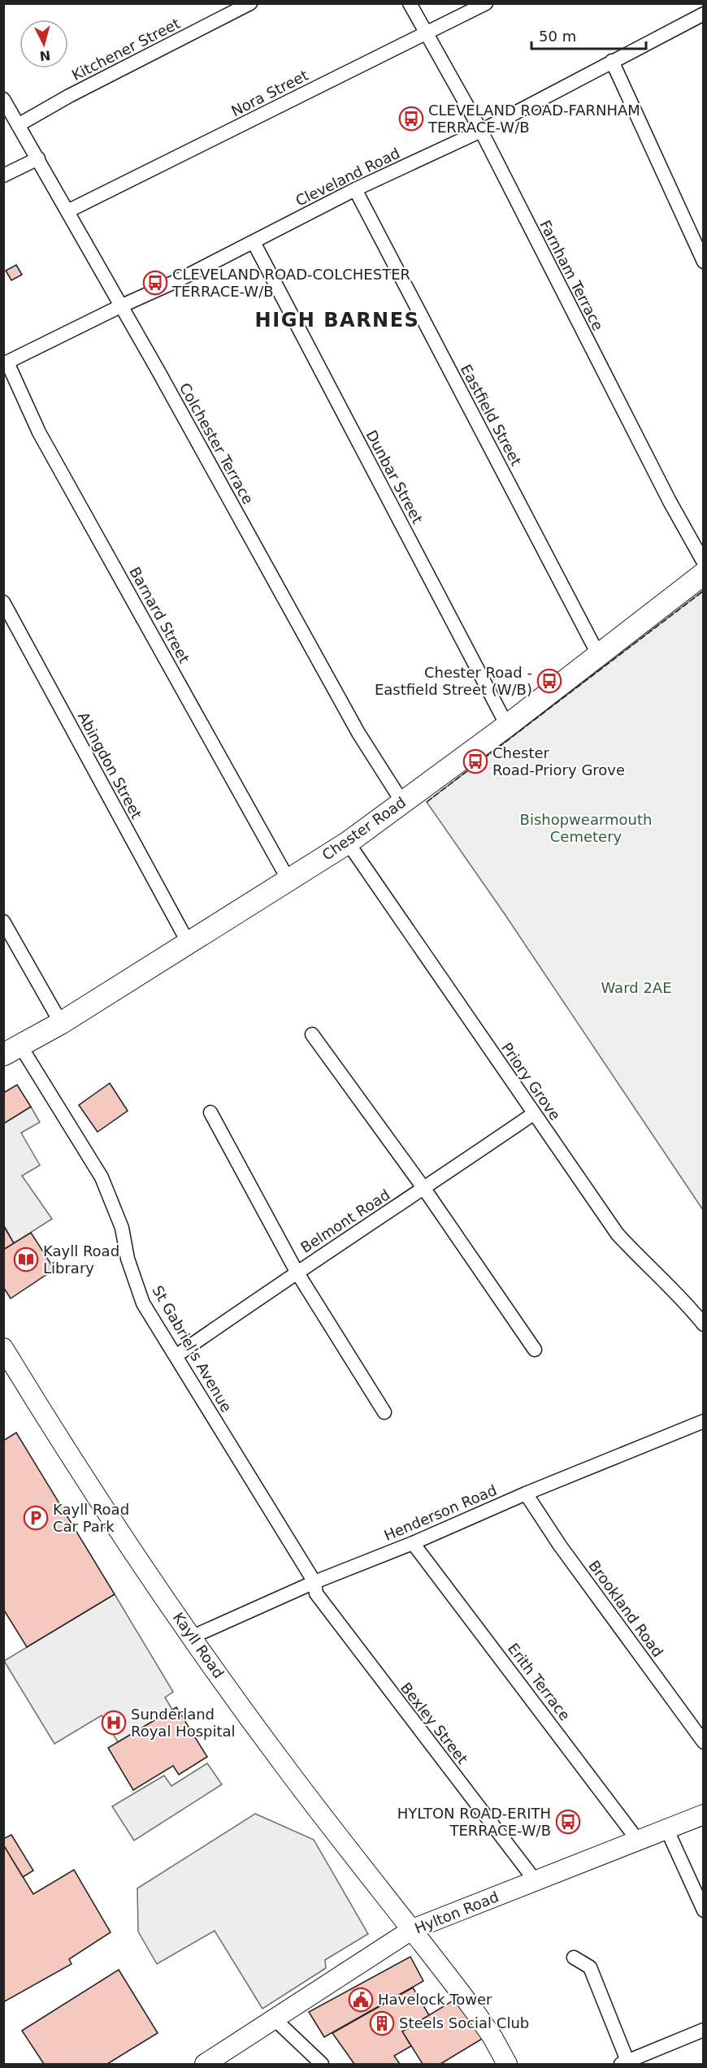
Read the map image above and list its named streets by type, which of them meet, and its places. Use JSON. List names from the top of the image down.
{
  "streets": {
    "main road": ["Chester Road"],
    "street": [
      "Kitchener Street",
      "Nora Street",
      "Cleveland Road",
      "Farnham Terrace",
      "Eastfield Street",
      "Colchester Terrace",
      "Dunbar Street",
      "Barnard Street",
      "Abingdon Street",
      "Priory Grove",
      "Belmont Road",
      "St Gabriel's Avenue",
      "Henderson Road",
      "Brookland Road",
      "Kayll Road",
      "Erith Terrace",
      "Bexley Street",
      "Hylton Road"
    ]
  },
  "crossings": [
    ["Kitchener Street", "Colchester Terrace"],
    ["Nora Street", "Farnham Terrace"],
    ["Nora Street", "Colchester Terrace"],
    ["Cleveland Road", "Farnham Terrace"],
    ["Cleveland Road", "Eastfield Street"],
    ["Cleveland Road", "Colchester Terrace"],
    ["Cleveland Road", "Dunbar Street"],
    ["Cleveland Road", "Barnard Street"],
    ["Eastfield Street", "Chester Road"],
    ["Colchester Terrace", "Chester Road"],
    ["Dunbar Street", "Chester Road"],
    ["Barnard Street", "Chester Road"],
    ["Abingdon Street", "Chester Road"],
    ["Chester Road", "Priory Grove"],
    ["Chester Road", "St Gabriel's Avenue"],
    ["Priory Grove", "Belmont Road"],
    ["Belmont Road", "St Gabriel's Avenue"],
    ["St Gabriel's Avenue", "Henderson Road"],
    ["St Gabriel's Avenue", "Bexley Street"],
    ["Henderson Road", "Brookland Road"],
    ["Henderson Road", "Kayll Road"],
    ["Henderson Road", "Erith Terrace"],
    ["Henderson Road", "Bexley Street"],
    ["Kayll Road", "Hylton Road"],
    ["Erith Terrace", "Hylton Road"],
    ["Bexley Street", "Hylton Road"]
  ],
  "districts": ["HIGH BARNES"],
  "parks": ["Bishopwearmouth Cemetery", "Ward 2AE"],
  "places": {
    "bus stop": [
      "CLEVELAND ROAD-FARNHAM TERRACE-W/B",
      "CLEVELAND ROAD-COLCHESTER TERRACE-W/B",
      "Chester Road - Eastfield Street (W/B)",
      "Chester Road-Priory Grove",
      "HYLTON ROAD-ERITH TERRACE-W/B"
    ],
    "library": ["Kayll Road Library"],
    "parking": ["Kayll Road Car Park"],
    "hospital": ["Sunderland Royal Hospital"],
    "public building": ["Havelock Tower"],
    "building": ["Steels Social Club"]
  },
  "scale_bar": "50 m",
  "north": "bottom"
}
